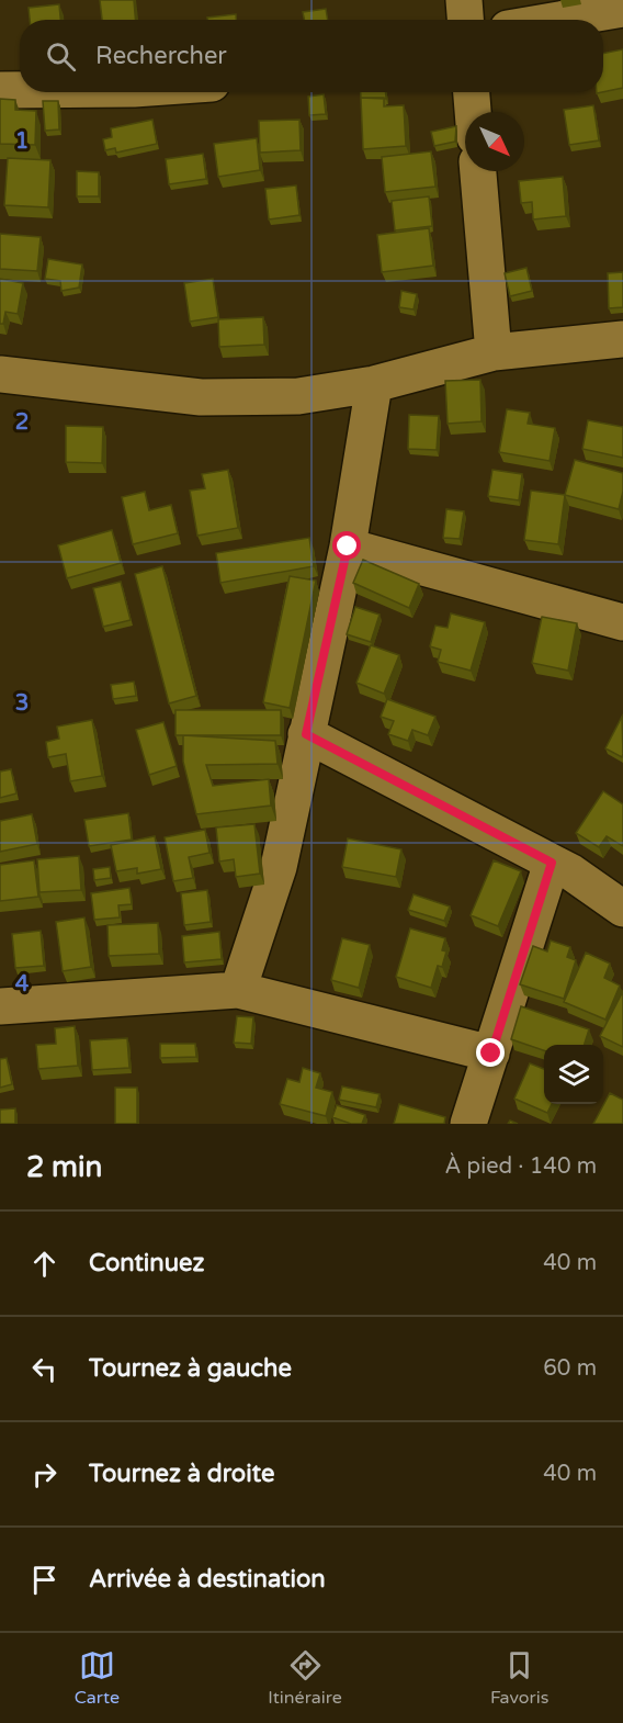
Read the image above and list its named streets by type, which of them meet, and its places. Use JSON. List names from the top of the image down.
{
  "north": "bottom right",
  "page": {
    "search": "Rechercher",
    "heading": ["2 min", "À pied · 140 m"],
    "list": [
      ["Continuez", "40 m"],
      ["Tournez à gauche", "60 m"],
      ["Tournez à droite", "40 m"],
      "Arrivée à destination"
    ],
    "nav": ["Carte", "Itinéraire", "Favoris"]
  },
  "grid": {
    "rows": [
      "1",
      "2",
      "3",
      "4"
    ]
  }
}
